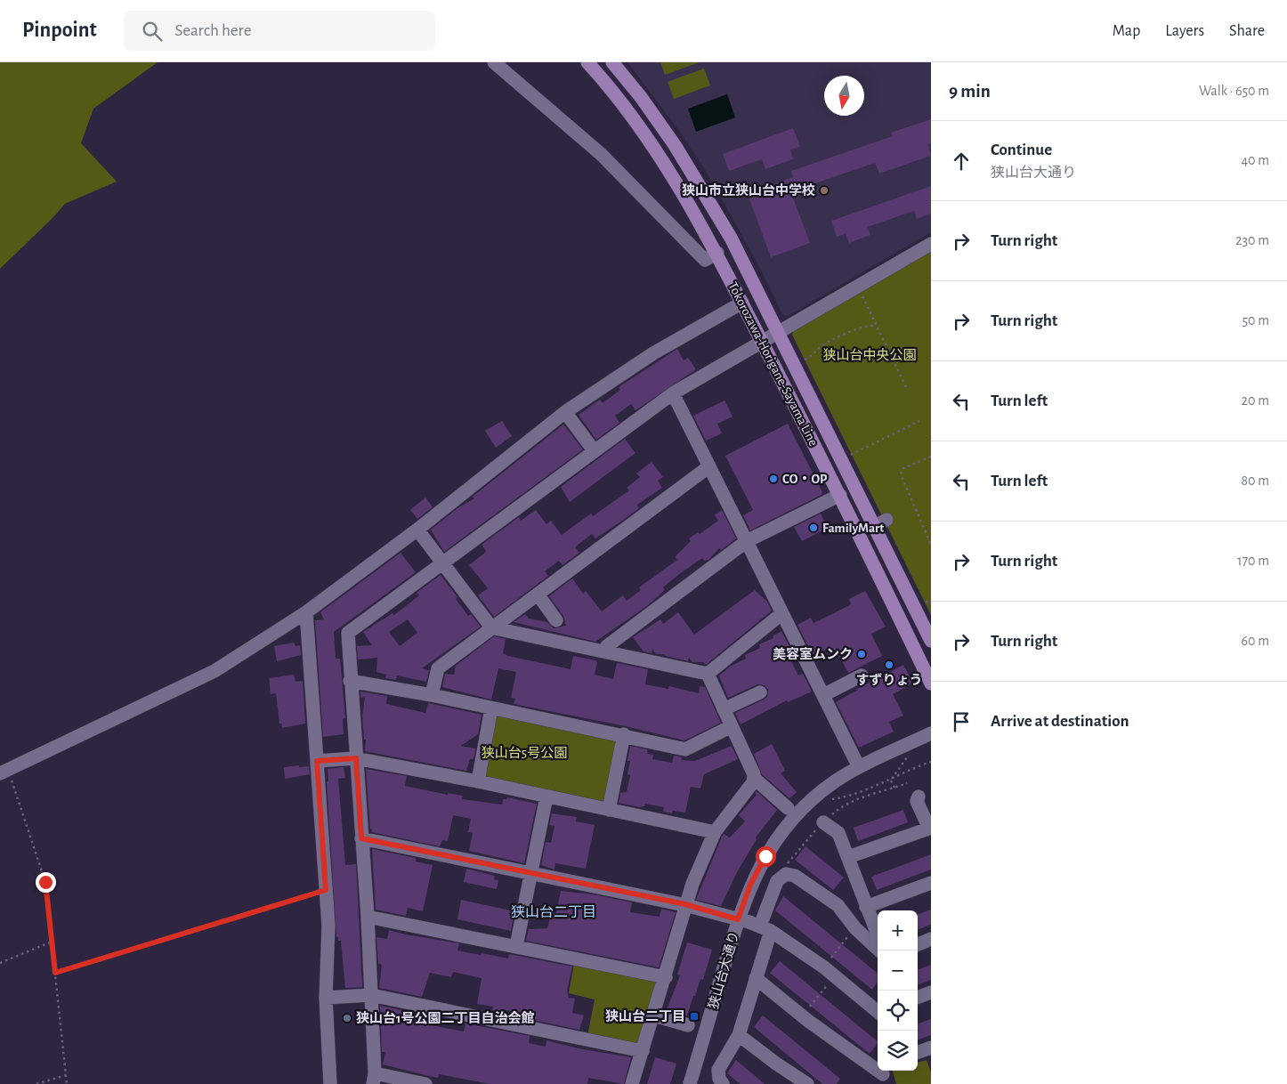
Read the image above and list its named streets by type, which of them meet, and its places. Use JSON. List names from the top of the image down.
{
  "streets": {
    "main road": ["Tokorozawa-Horigane-Sayama Line"],
    "street": ["狭山台大通り"]
  },
  "districts": ["狭山台二丁目"],
  "parks": ["狭山台中央公園", "狭山台5号公園"],
  "places": {
    "other": [
      "狭山市立狭山台中学校",
      "CO・OP",
      "FamilyMart",
      "美容室ムンク",
      "すずりょう",
      "狭山台1号公園二丁目自治会館"
    ],
    "transit": ["狭山台二丁目"]
  },
  "north": "bottom",
  "page": {
    "header": "Pinpoint",
    "search": "Search here",
    "nav": ["Map", "Layers", "Share"],
    "heading": ["9 min", "Walk · 650 m"],
    "list": [
      ["Continue", "狭山台大通り", "40 m"],
      ["Turn right", "230 m"],
      ["Turn right", "50 m"],
      ["Turn left", "20 m"],
      ["Turn left", "80 m"],
      ["Turn right", "170 m"],
      ["Turn right", "60 m"],
      "Arrive at destination"
    ],
    "map_buttons": ["+", "−"]
  }
}
